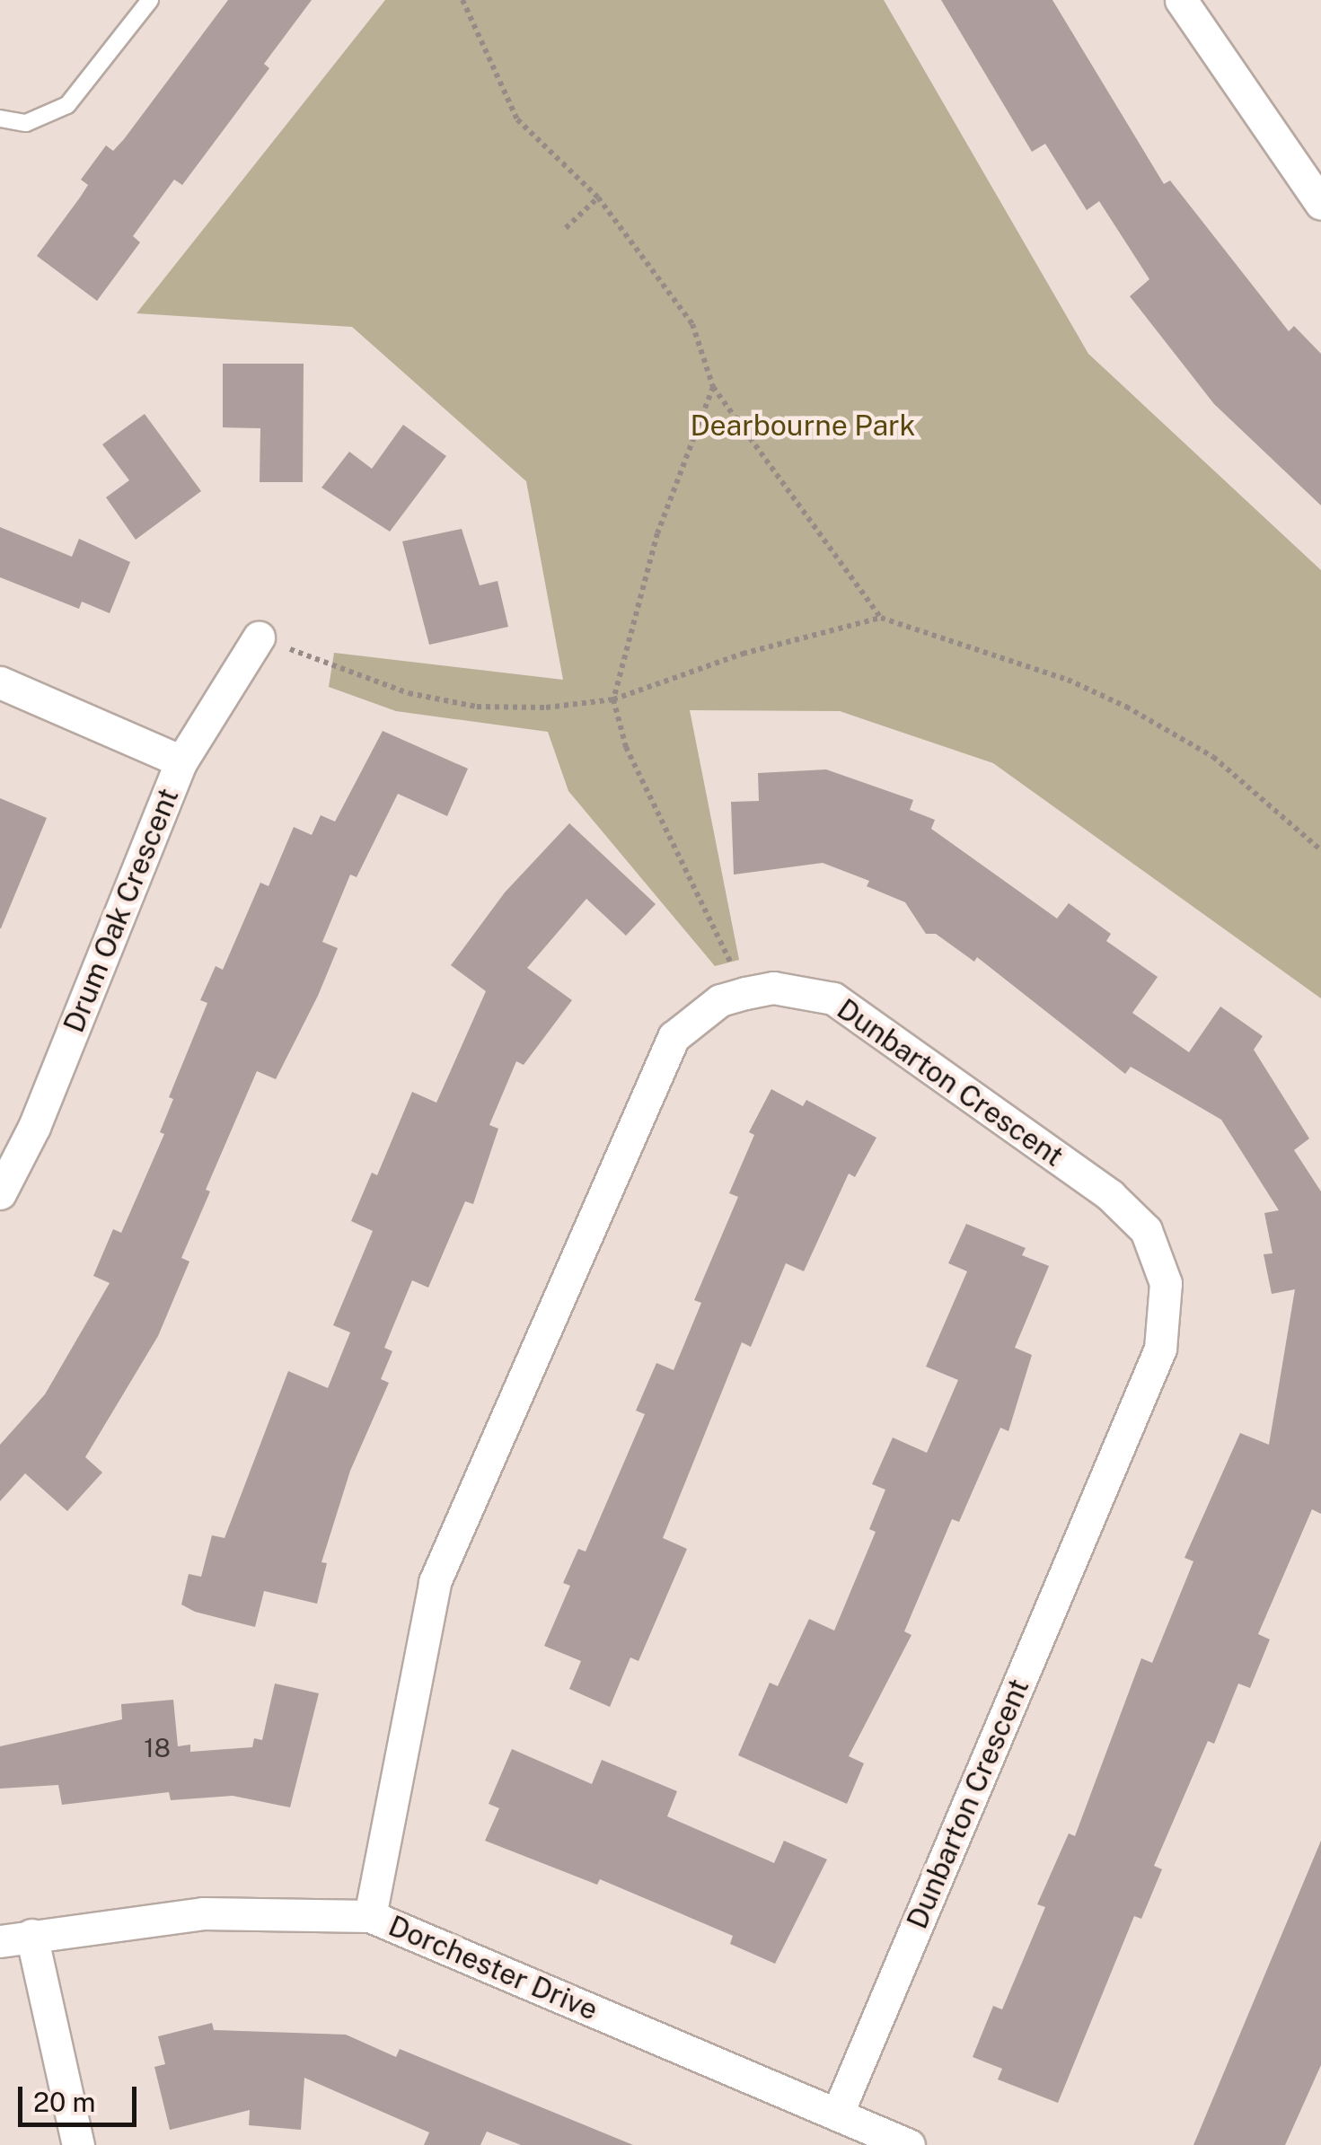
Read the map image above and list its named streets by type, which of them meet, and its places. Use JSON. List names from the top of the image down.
{
  "streets": {
    "street": ["Drum Oak Crescent", "Dunbarton Crescent", "Dorchester Drive"]
  },
  "crossings": [
    ["Dunbarton Crescent", "Dorchester Drive"]
  ],
  "parks": ["Dearbourne Park"],
  "house_numbers": ["18"],
  "scale_bar": "20 m"
}
